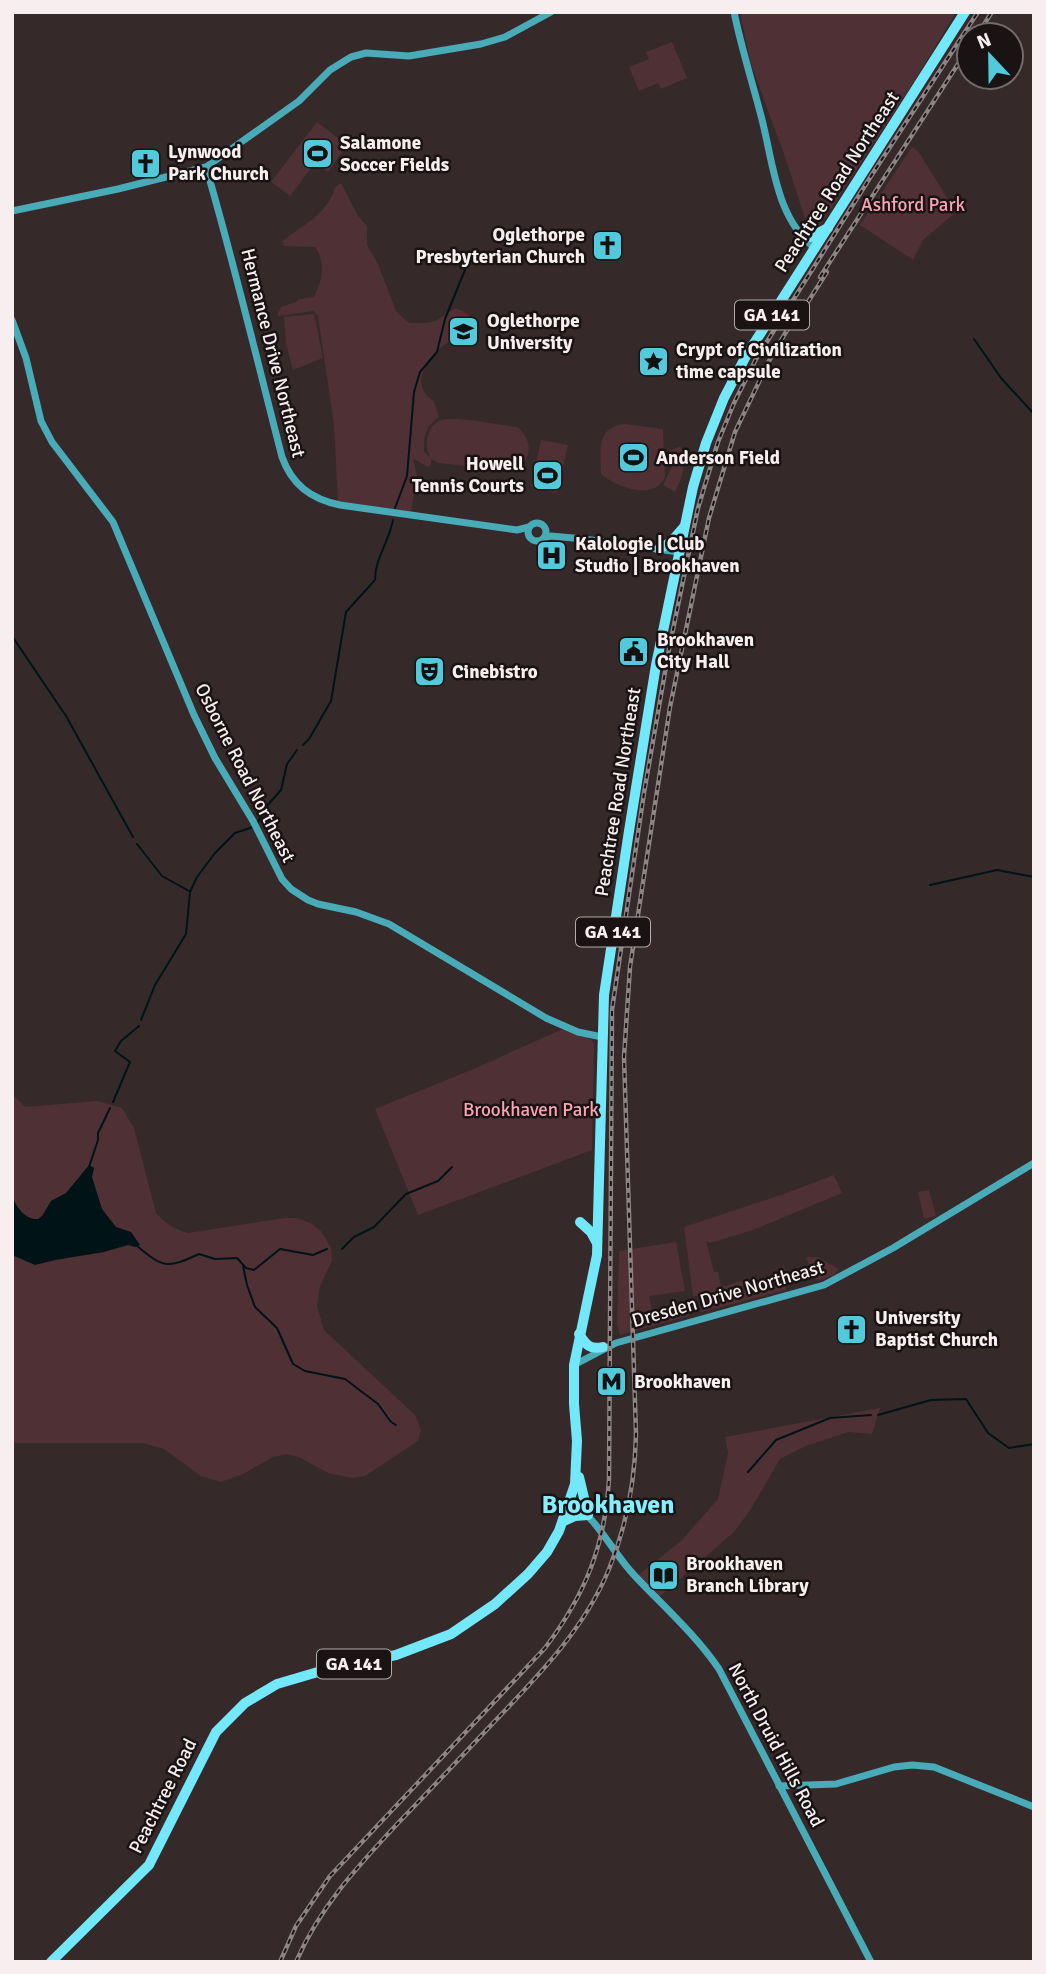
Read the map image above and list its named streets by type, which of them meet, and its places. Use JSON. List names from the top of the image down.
{
  "streets": {
    "highway": ["Peachtree Road Northeast", "GA 141", "Peachtree Road"],
    "street": [
      "Hermance Drive Northeast",
      "Osborne Road Northeast",
      "Dresden Drive Northeast",
      "North Druid Hills Road"
    ]
  },
  "crossings": [
    ["Peachtree Road Northeast", "Hermance Drive Northeast"],
    ["Peachtree Road Northeast", "Osborne Road Northeast"],
    ["Peachtree Road Northeast", "Dresden Drive Northeast"],
    ["Peachtree Road Northeast", "North Druid Hills Road"],
    ["Peachtree Road Northeast", "Peachtree Road"]
  ],
  "districts": ["Brookhaven"],
  "parks": ["Ashford Park", "Brookhaven Park"],
  "places": {
    "sports": ["Salamone Soccer Fields", "Anderson Field", "Howell Tennis Courts"],
    "church": ["Lynwood Park Church", "Oglethorpe Presbyterian Church", "University Baptist Church"],
    "school or university": ["Oglethorpe University"],
    "place": ["Crypt of Civilization time capsule"],
    "hospital": ["Kalologie | Club Studio | Brookhaven"],
    "public building": ["Brookhaven City Hall"],
    "theatre": ["Cinebistro"],
    "metro station": ["Brookhaven"],
    "library": ["Brookhaven Branch Library"]
  },
  "north": "top"
}
